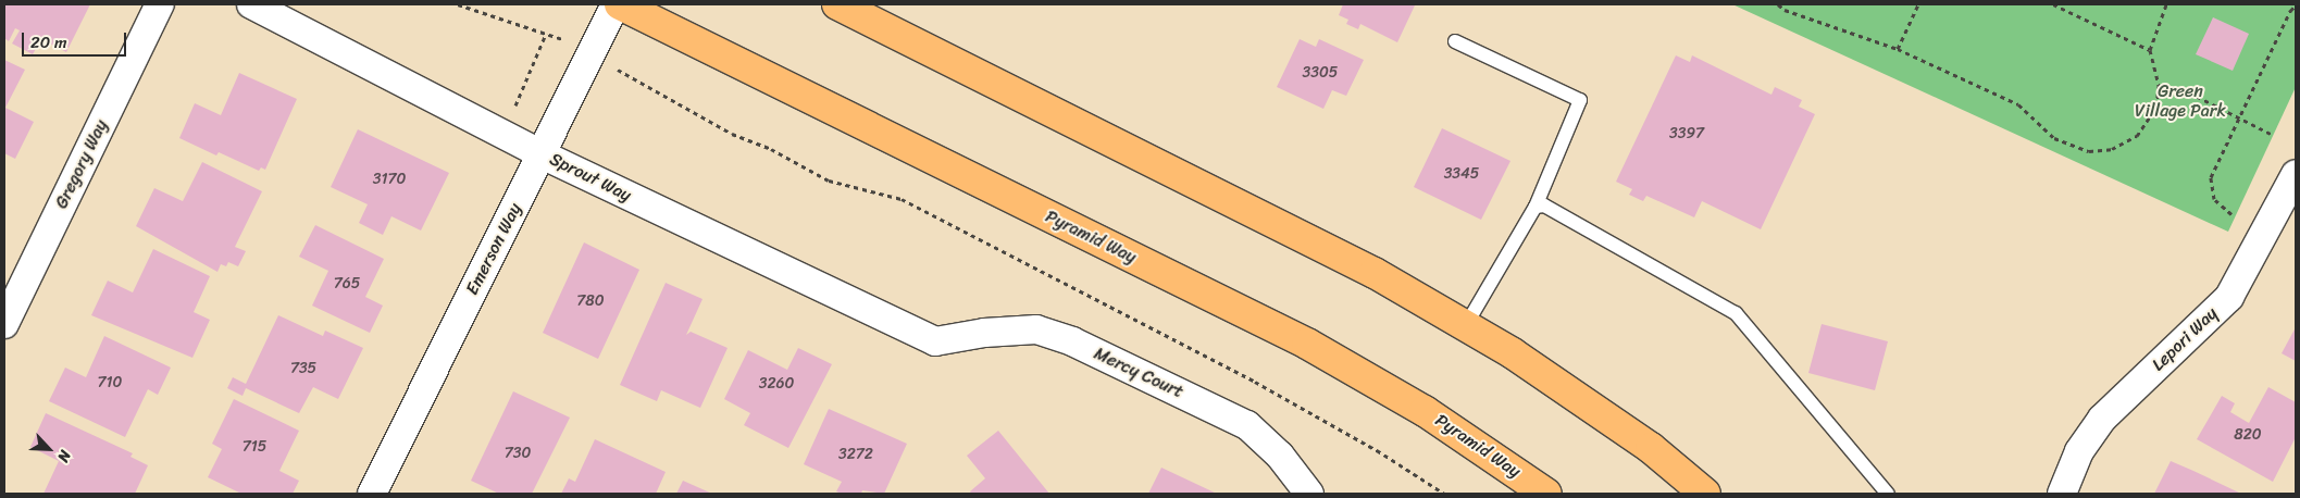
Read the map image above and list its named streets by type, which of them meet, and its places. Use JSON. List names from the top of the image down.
{
  "streets": {
    "main road": ["Pyramid Way"],
    "street": [
      "Gregory Way",
      "Sprout Way",
      "Emerson Way",
      "Lepori Way",
      "Mercy Court"
    ]
  },
  "crossings": [
    ["Sprout Way", "Emerson Way"],
    ["Sprout Way", "Mercy Court"]
  ],
  "parks": ["Green Village Park"],
  "house_numbers": [
    "3305",
    "3397",
    "3345",
    "3170",
    "765",
    "780",
    "735",
    "710",
    "3260",
    "820",
    "715",
    "730",
    "3272"
  ],
  "scale_bar": "20 m",
  "north": "bottom right"
}
